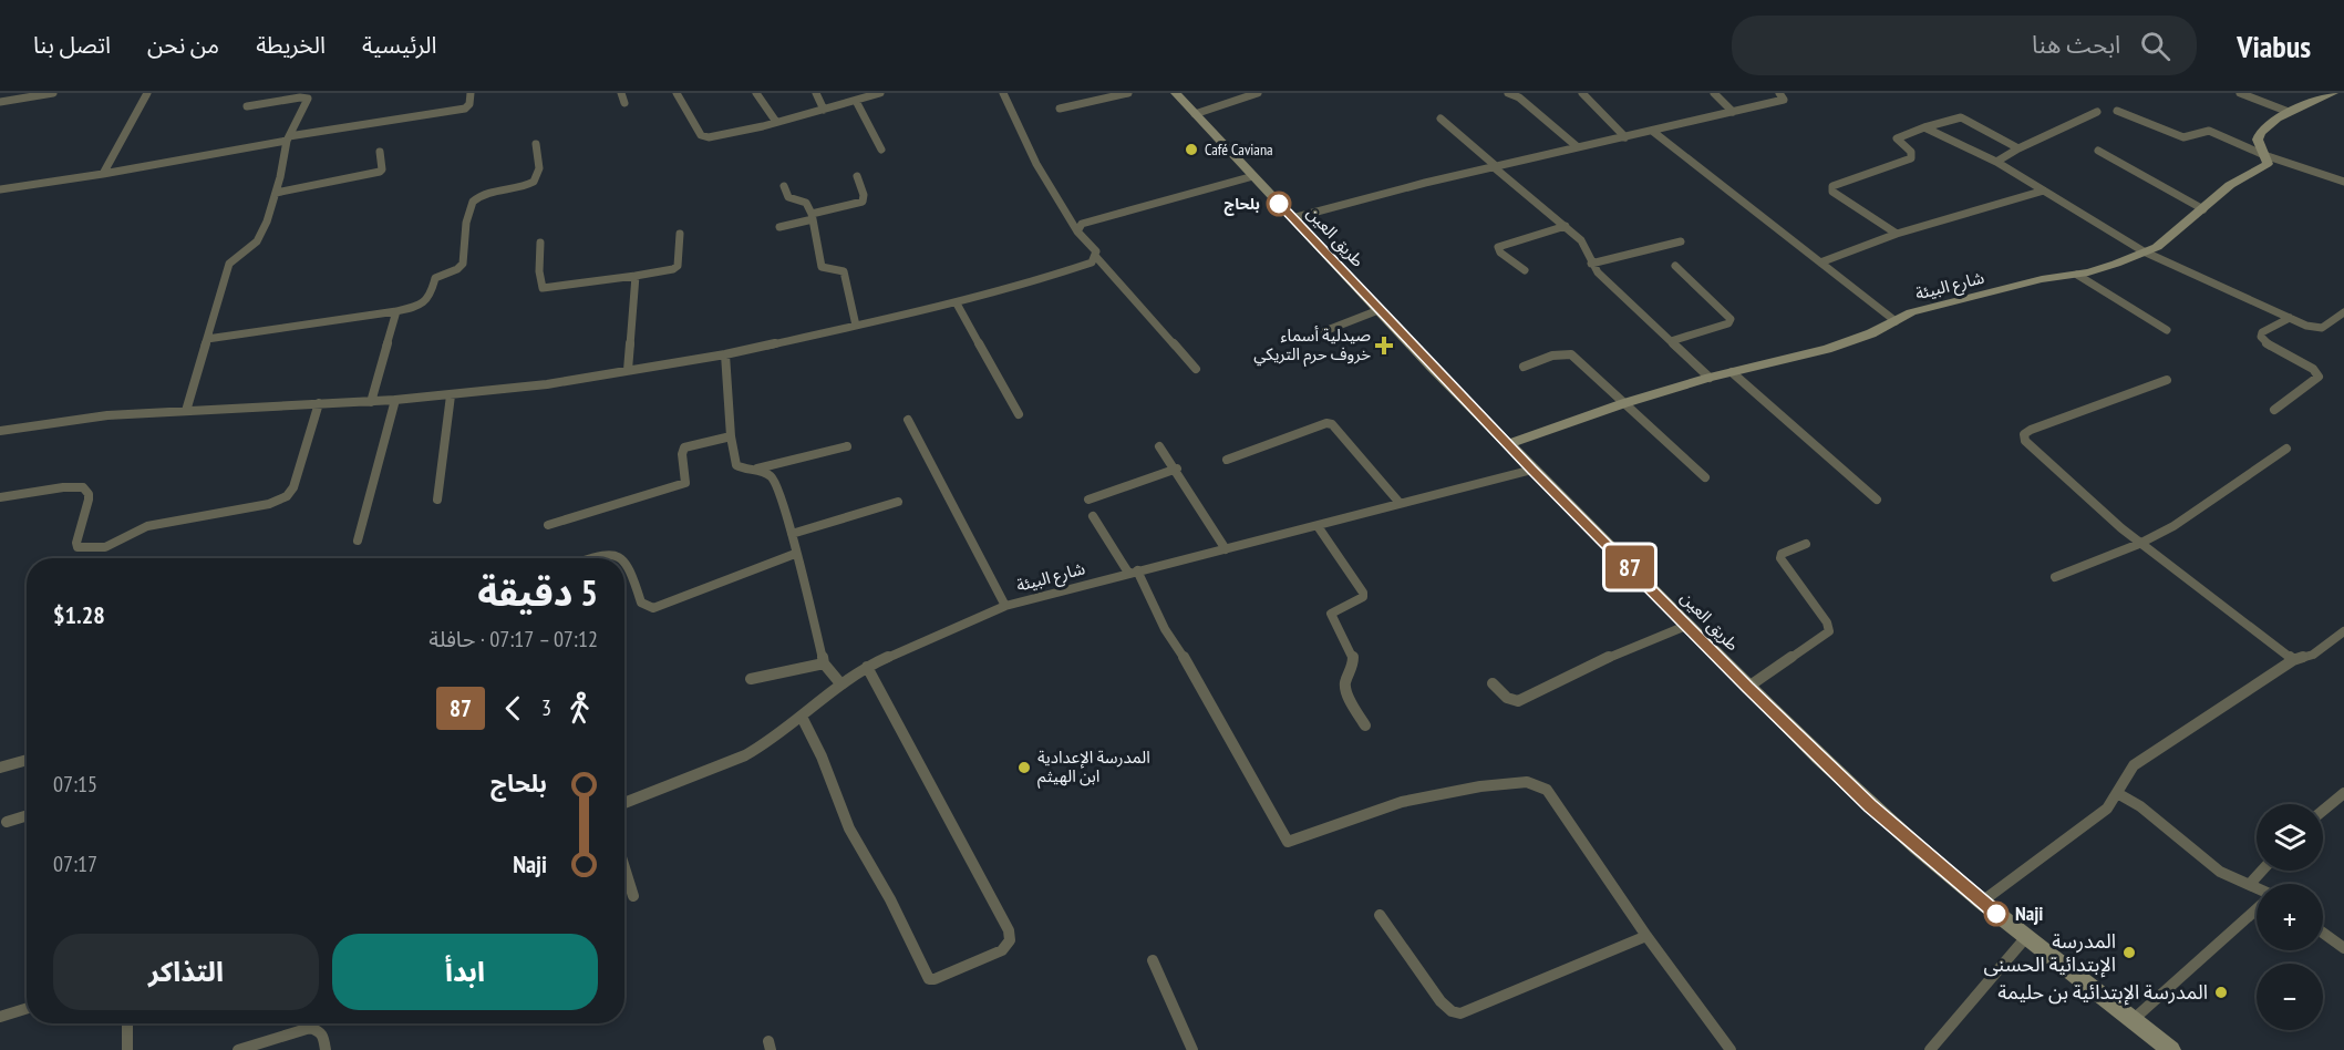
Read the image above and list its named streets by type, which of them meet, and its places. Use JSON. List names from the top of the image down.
{
  "streets": {
    "main road": ["طريق العين", "شارع البيئة"]
  },
  "crossings": [
    ["طريق العين", "شارع البيئة"]
  ],
  "places": {
    "other": [
      "Café Caviana",
      "بلحاج",
      "المدرسة الإعدادية ابن الهيثم",
      "Naji",
      "المدرسة الإبتدائية الحسنى",
      "المدرسة الإبتدائية بن حليمة"
    ],
    "health": ["صيدلية أسماء خروف حرم التريكي"]
  },
  "lines": ["bus line 87"],
  "page": {
    "header": "Viabus",
    "search": "ابحث هنا",
    "nav": [
      "الرئيسية",
      "الخريطة",
      "من نحن",
      "اتصل بنا"
    ],
    "on_map": "87",
    "heading": ["5 دقيقة", "07:12 – 07:17 · حافلة", "$1.28"],
    "legs": ["3", "87"],
    "list": [
      {
        "name": "بلحاج",
        "value": "07:15"
      },
      {
        "name": "Naji",
        "value": "07:17"
      }
    ],
    "map_buttons": ["+", "−"],
    "buttons": ["ابدأ", "التذاكر"]
  }
}
